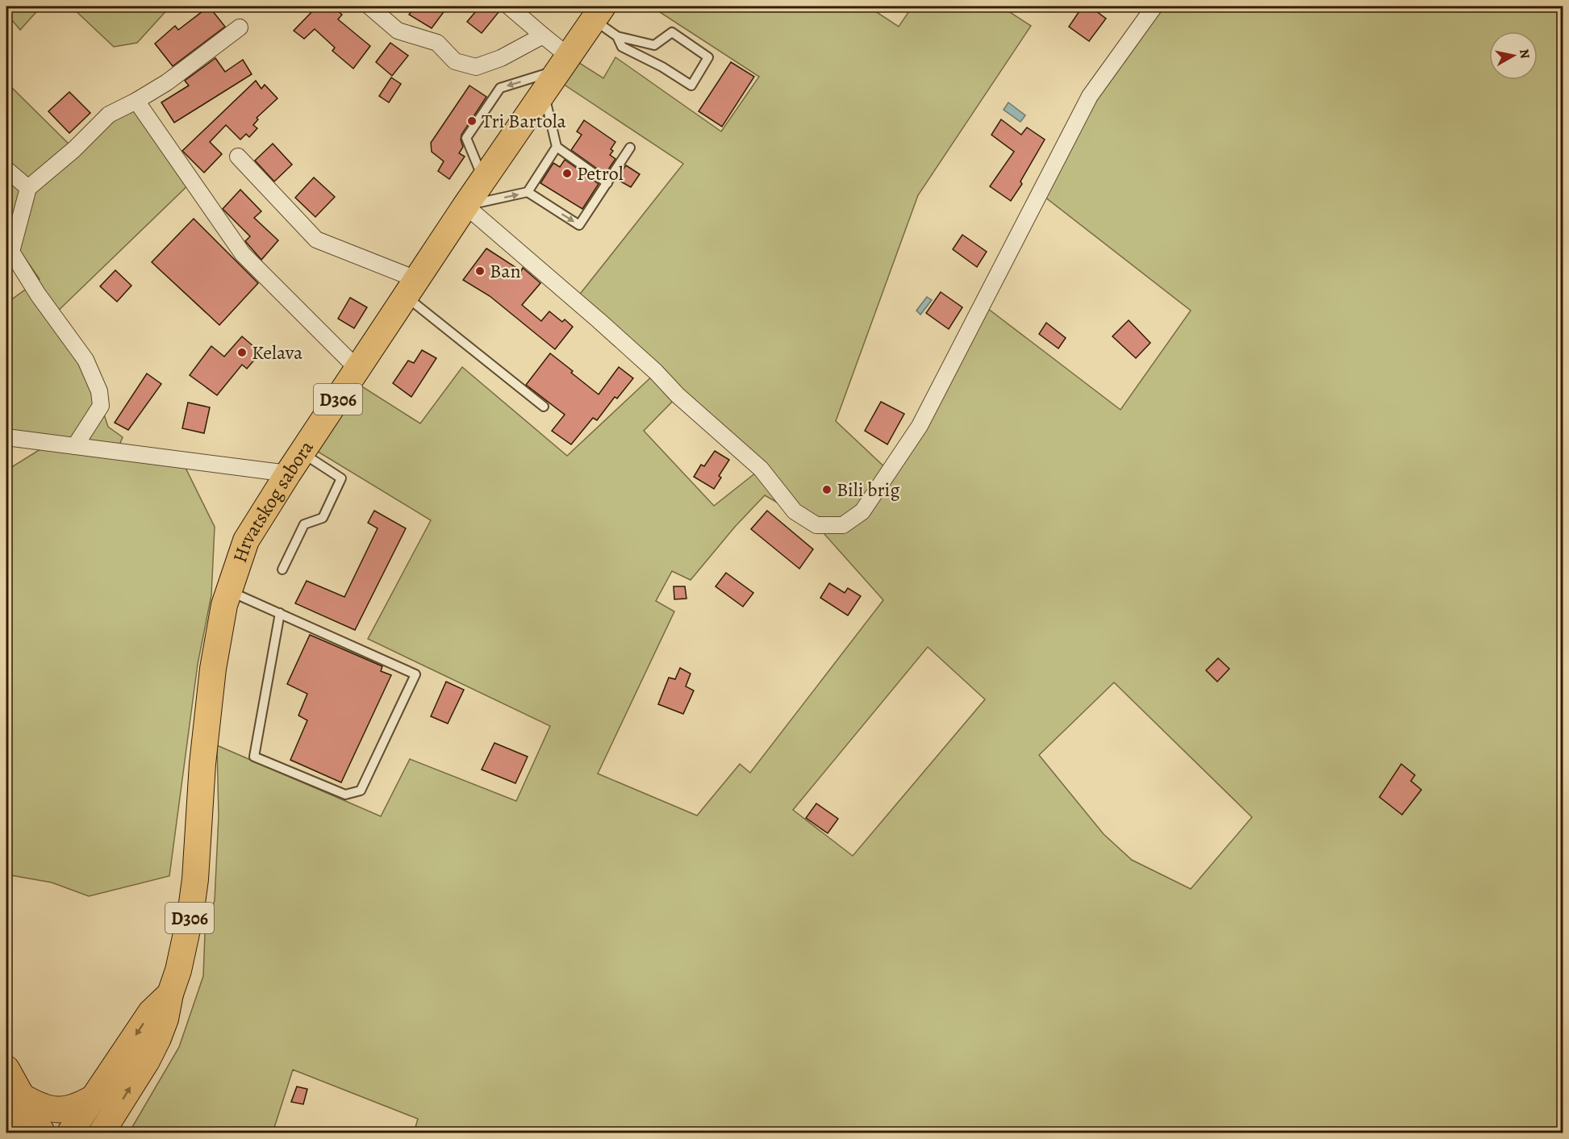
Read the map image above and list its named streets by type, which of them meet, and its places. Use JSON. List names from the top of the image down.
{
  "streets": {
    "main road": ["D306", "Hrvatskog sabora"]
  },
  "places": [
    "Tri Bartola",
    "Petrol",
    "Ban",
    "Kelava",
    "Bili brig"
  ],
  "north": "right"
}
